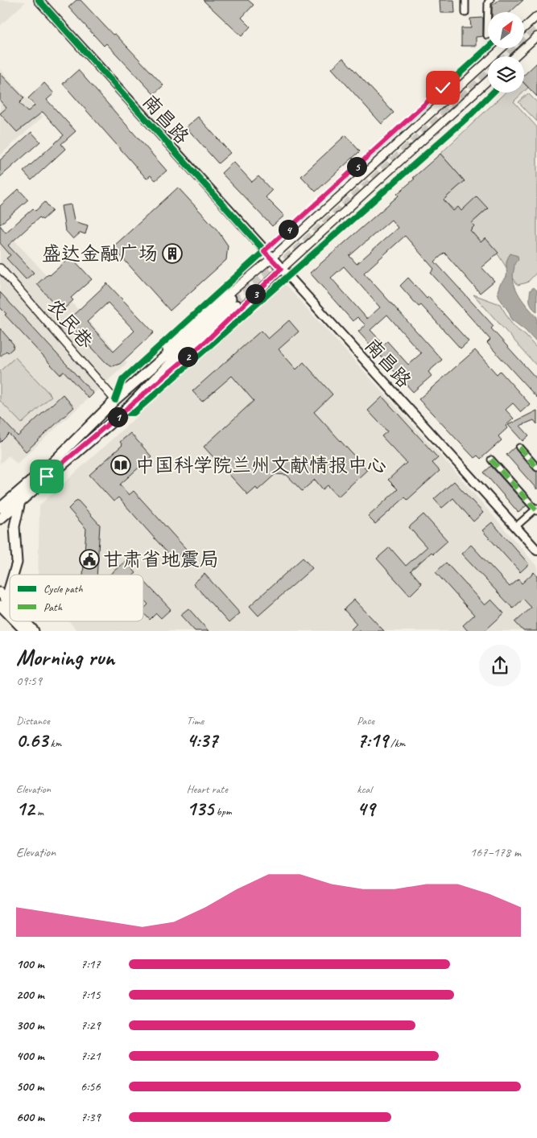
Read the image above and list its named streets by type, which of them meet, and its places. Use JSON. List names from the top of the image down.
{
  "streets": {
    "main road": ["南昌路"],
    "street": ["农民巷"]
  },
  "places": {
    "building": ["盛达金融广场"],
    "library": ["中国科学院兰州文献情报中心"],
    "public building": ["甘肃省地震局"]
  },
  "legend": ["Cycle path", "Path"],
  "north": "top right",
  "page": {
    "pins": [
      "5",
      "4",
      "3",
      "2",
      "1"
    ],
    "heading": ["Morning run", "09:59"],
    "stats": [
      ["Distance", "0.63 km"],
      ["Time", "4:37"],
      ["Pace", "7:19 /km"],
      ["Elevation", "12 m"],
      ["Heart rate", "135 bpm"],
      ["kcal", "49"]
    ],
    "chart": ["Elevation", "167–178 m"],
    "list": [
      {
        "name": "100 m",
        "note": "7:17"
      },
      {
        "name": "200 m",
        "note": "7:15"
      },
      {
        "name": "300 m",
        "note": "7:29"
      },
      {
        "name": "400 m",
        "note": "7:21"
      },
      {
        "name": "500 m",
        "note": "6:56"
      },
      {
        "name": "600 m",
        "note": "7:39"
      }
    ]
  }
}
